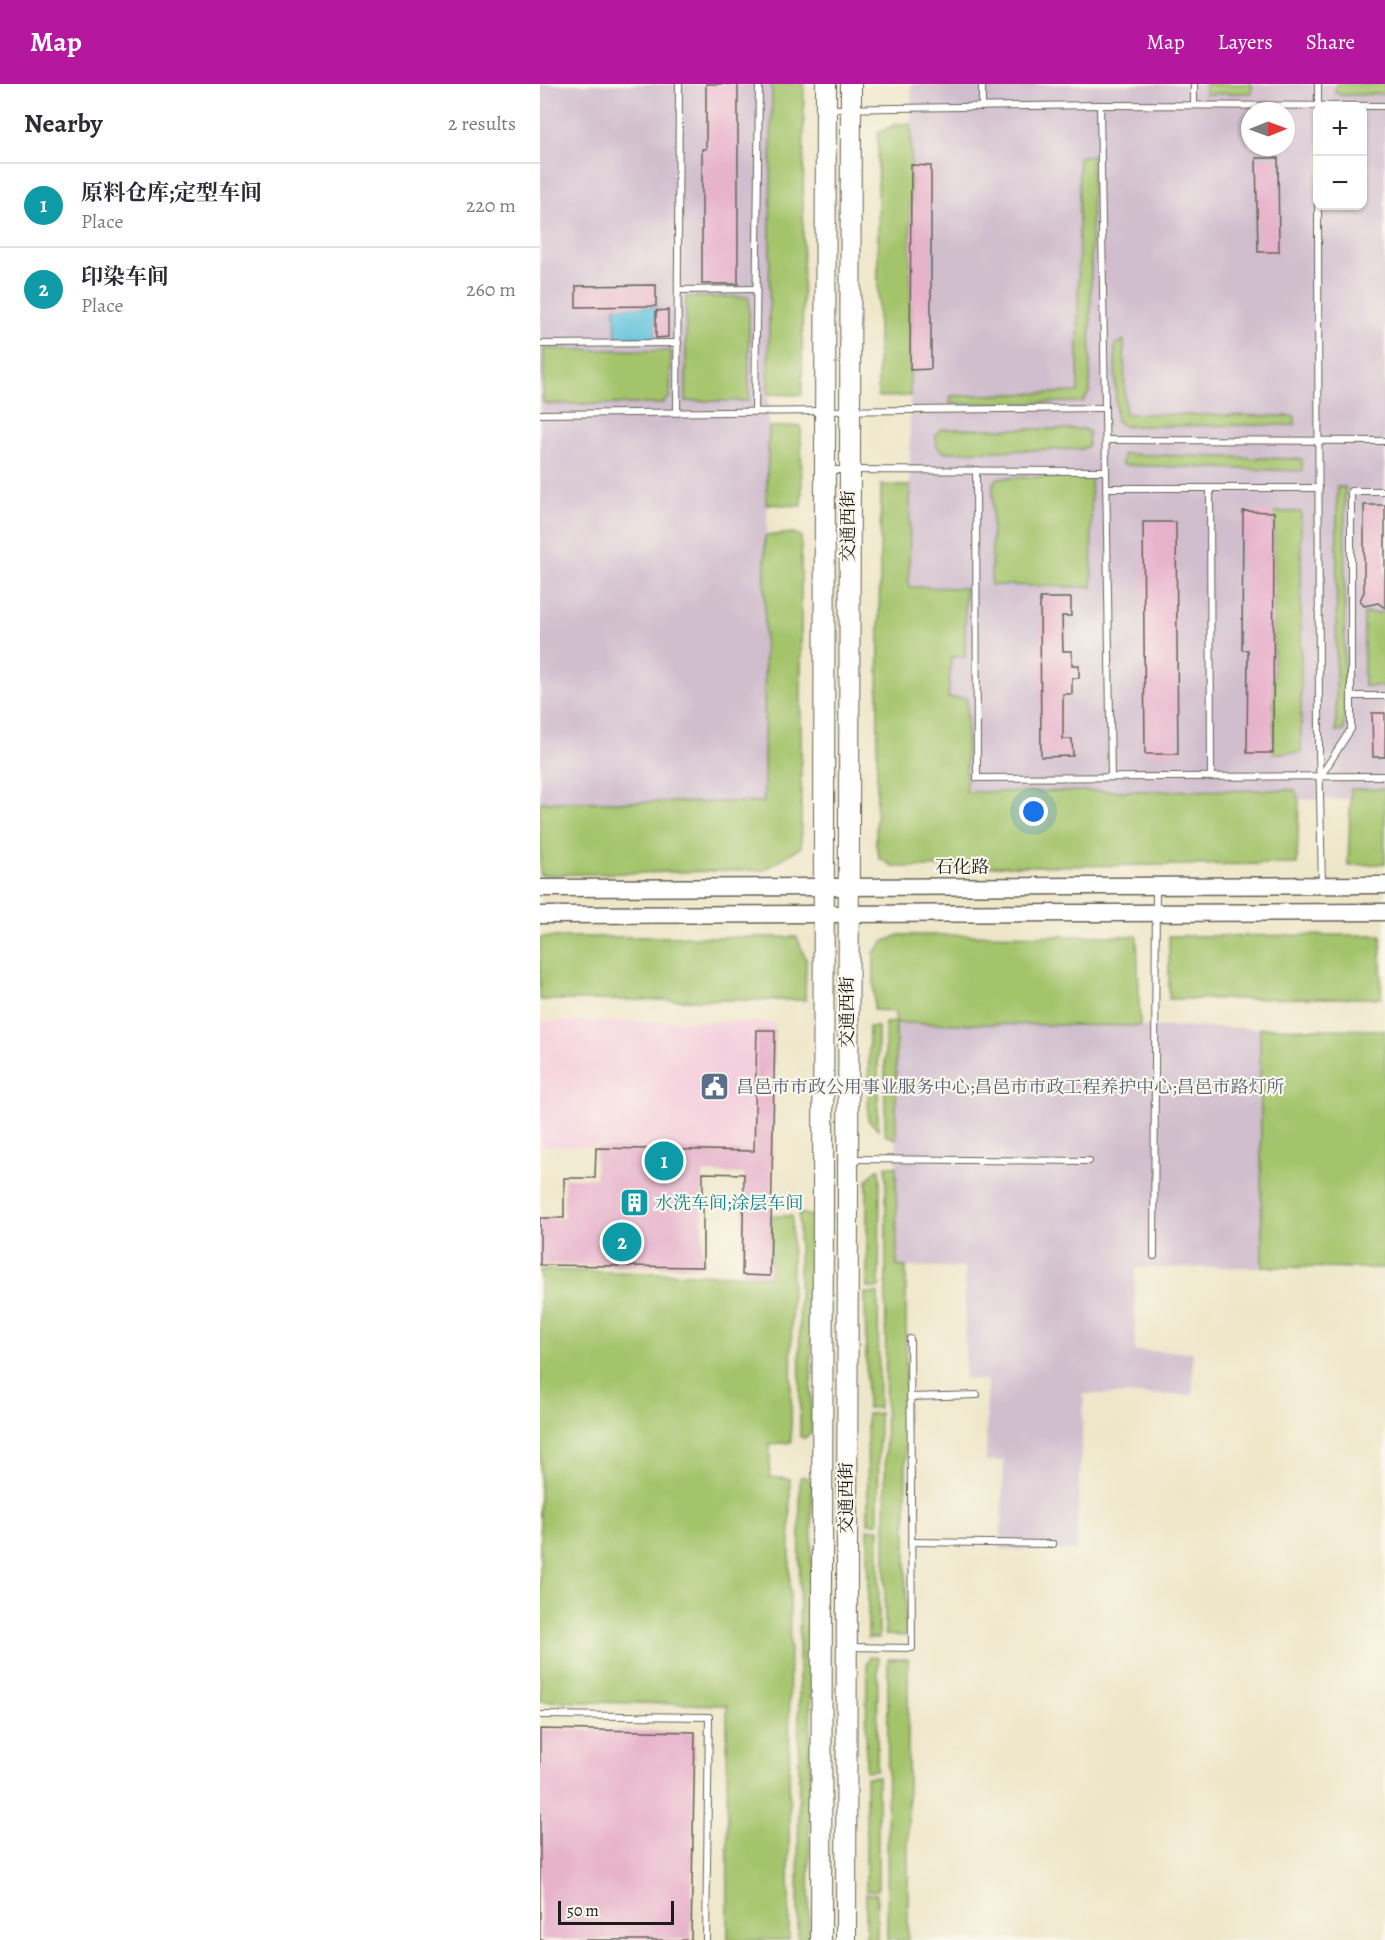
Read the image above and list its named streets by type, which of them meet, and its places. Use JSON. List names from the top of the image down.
{
  "streets": {
    "main road": ["交通西街", "石化路"]
  },
  "crossings": [
    ["交通西街", "石化路"]
  ],
  "places": {
    "public building": ["昌邑市市政公用事业服务中心;昌邑市市政工程养护中心;昌邑市路灯所"],
    "building": ["水洗车间;涂层车间"]
  },
  "scale_bar": "50 m",
  "north": "right",
  "page": {
    "header": "Map",
    "nav": ["Map", "Layers", "Share"],
    "heading": ["Nearby", "2 results"],
    "map_buttons": ["+", "−"],
    "list": [
      {
        "mark": "1",
        "name": "原料仓库;定型车间",
        "note": "Place",
        "value": "220 m"
      },
      {
        "mark": "2",
        "name": "印染车间",
        "note": "Place",
        "value": "260 m"
      }
    ],
    "pins": ["1", "2"],
    "scale": "50 m"
  }
}
